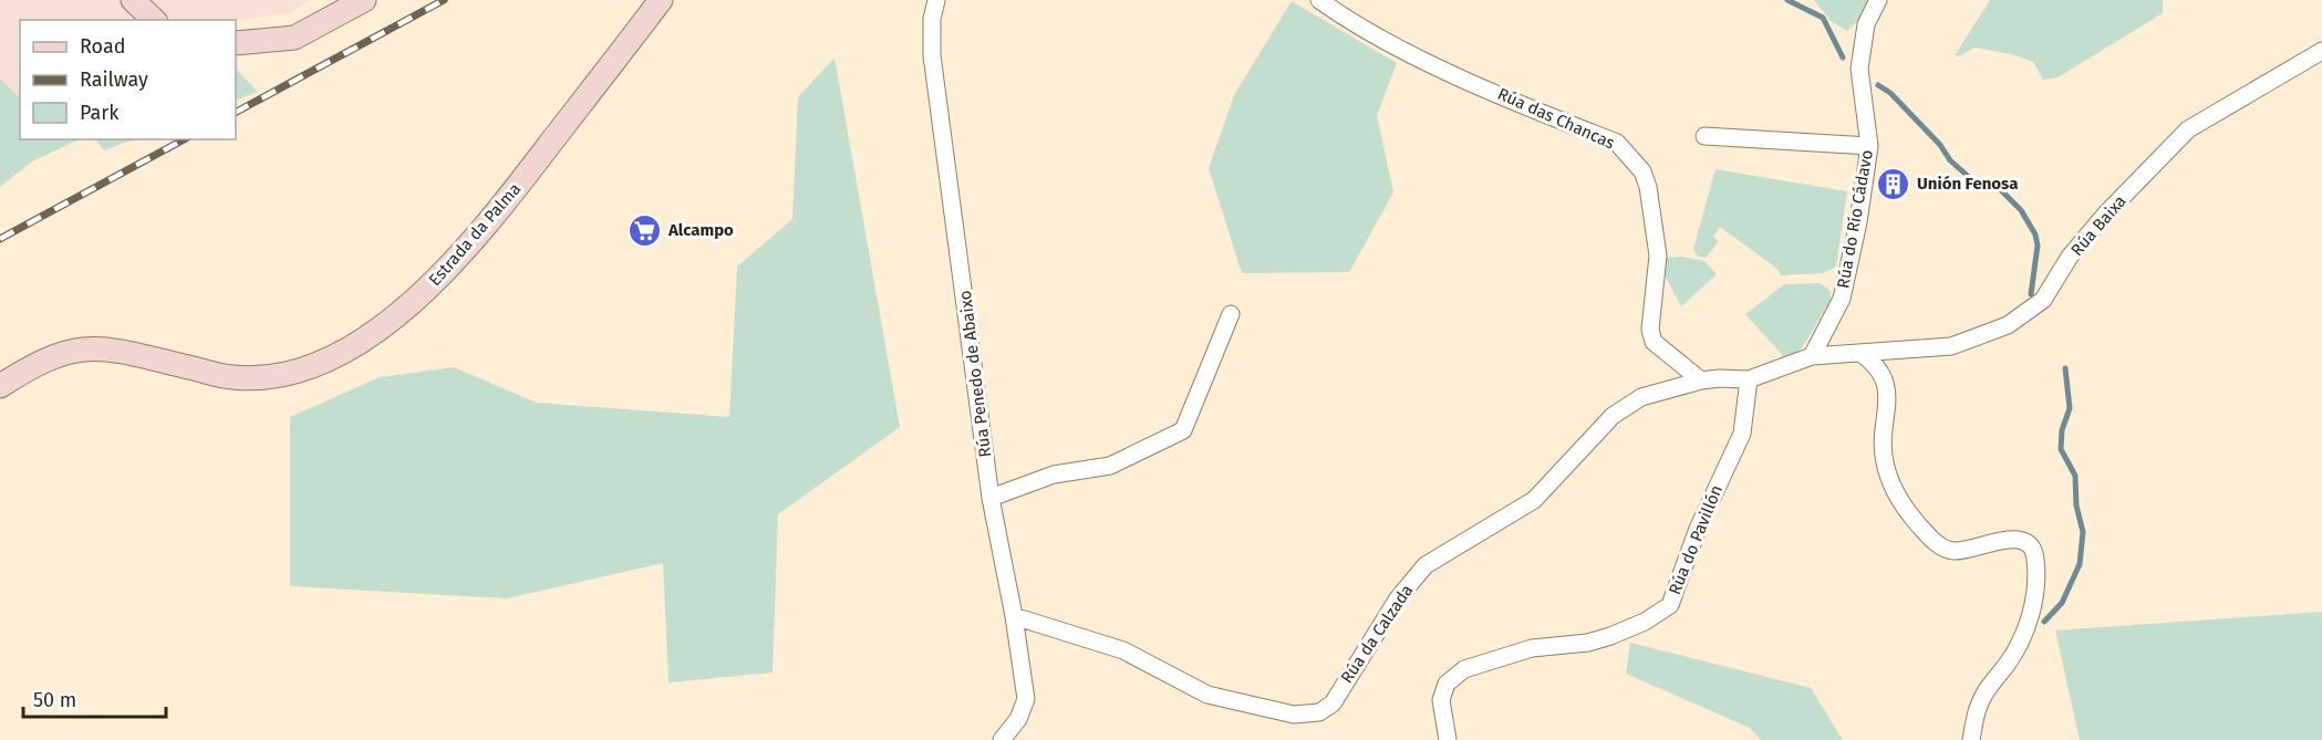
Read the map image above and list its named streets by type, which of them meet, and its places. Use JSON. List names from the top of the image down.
{
  "streets": {
    "street": [
      "Rúa das Chancas",
      "Rúa do Río Cádavo",
      "Rúa Baixa",
      "Estrada da Palma",
      "Rúa Penedo de Abaixo",
      "Rúa do Pavillón",
      "Rúa da Calzada"
    ]
  },
  "crossings": [
    ["Rúa das Chancas", "Rúa da Calzada"],
    ["Rúa do Río Cádavo", "Rúa Baixa"],
    ["Rúa Baixa", "Rúa do Pavillón"],
    ["Rúa Penedo de Abaixo", "Rúa da Calzada"]
  ],
  "places": {
    "building": ["Unión Fenosa"],
    "supermarket": ["Alcampo"]
  },
  "legend": ["Road", "Railway", "Park"],
  "scale_bar": "50 m"
}
